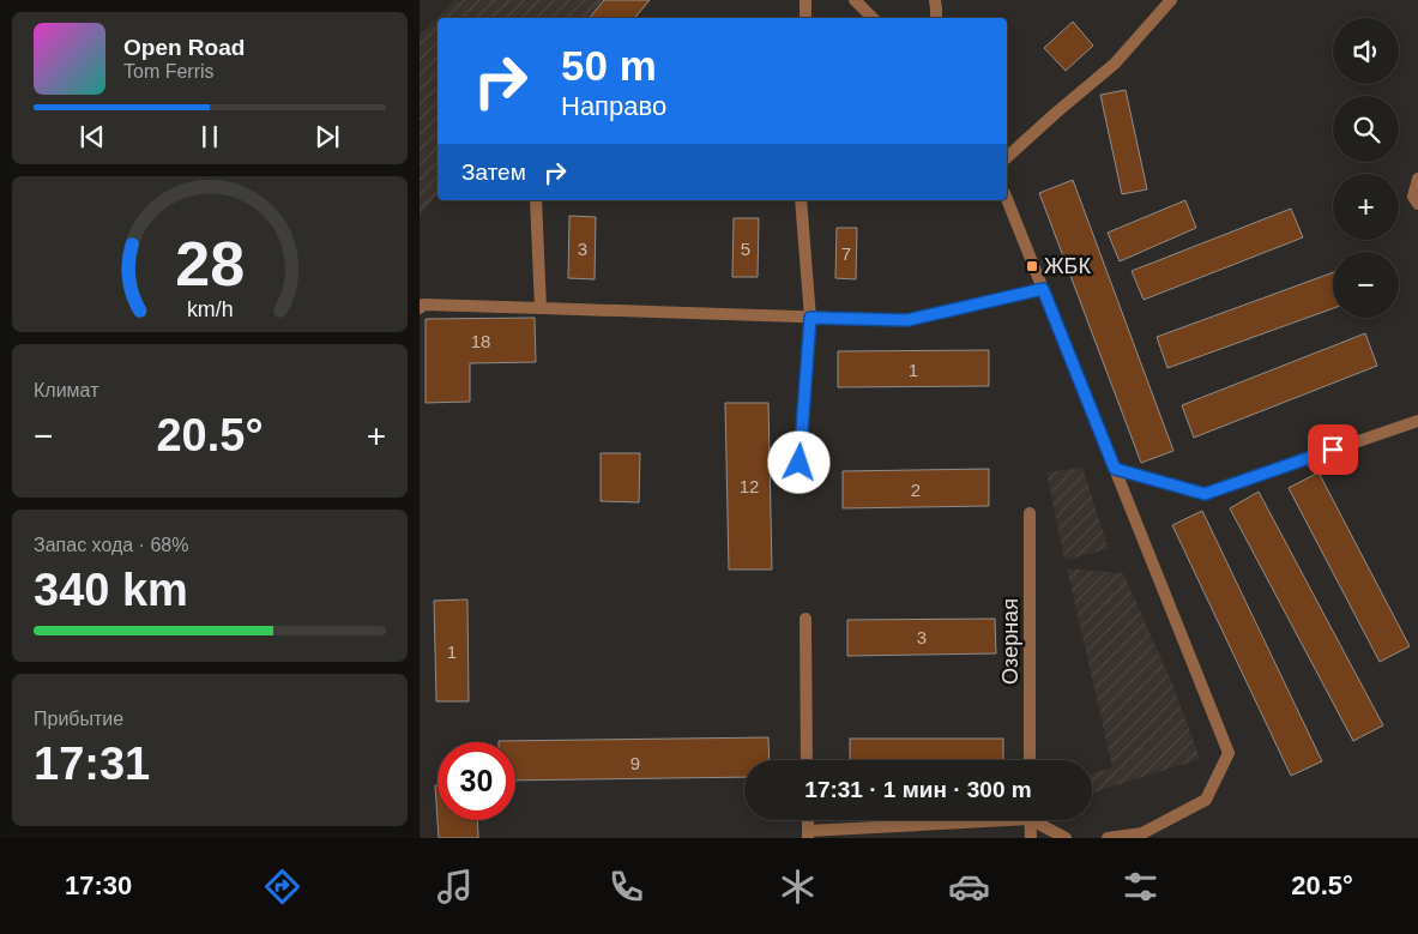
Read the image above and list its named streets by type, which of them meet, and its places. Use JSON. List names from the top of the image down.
{
  "streets": {
    "street": ["Озерная"]
  },
  "places": {
    "transit": ["ЖБК"]
  },
  "house_numbers": [
    "3",
    "5",
    "7",
    "18",
    "1",
    "12",
    "2",
    "3",
    "1",
    "9"
  ],
  "page": {
    "map_buttons": ["+", "−"],
    "turn": ["50 m", "Направо"],
    "song": ["Open Road", "Tom Ferris"],
    "then": "Затем",
    "tile": [
      "Климат",
      ["Запас хода · 68%", "340 km"],
      ["Прибытие", "17:31"]
    ],
    "heat": ["−", "20.5°", "+"],
    "limit": "30",
    "trip": "17:31 · 1 мин · 300 m",
    "tabs": ["17:30", "20.5°"],
    "gauge": ["28", "km/h"]
  }
}
